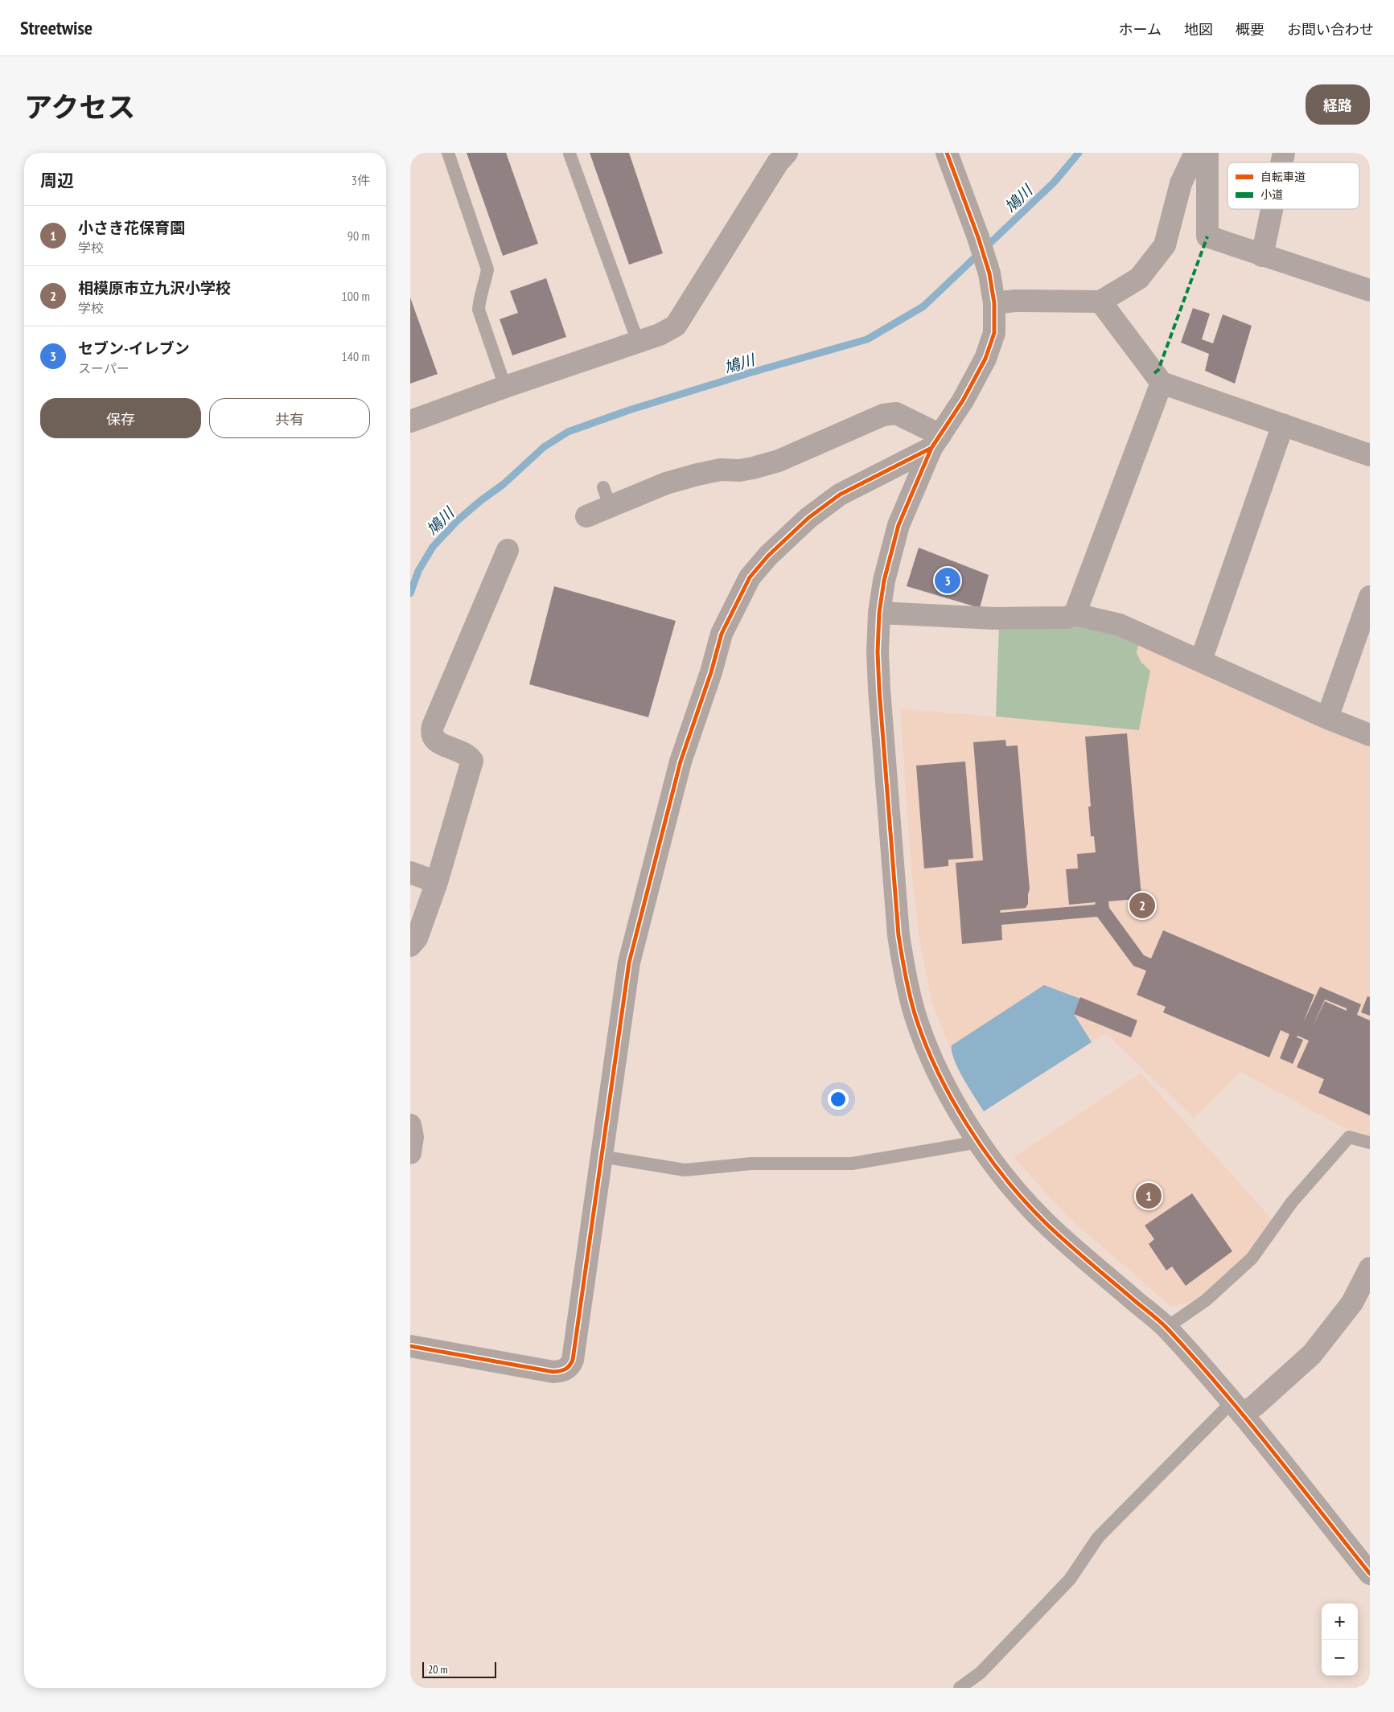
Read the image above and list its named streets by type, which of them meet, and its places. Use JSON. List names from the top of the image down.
{
  "water": ["鳩川"],
  "legend": ["自転車道", "小道"],
  "scale_bar": "20 m",
  "page": {
    "header": "Streetwise",
    "nav": [
      "ホーム",
      "地図",
      "概要",
      "お問い合わせ"
    ],
    "title": "アクセス",
    "buttons": [
      "経路",
      ["保存", "共有"]
    ],
    "heading": ["周辺", "3件"],
    "list": [
      {
        "mark": "1",
        "name": "小さき花保育園",
        "note": "学校",
        "value": "90 m"
      },
      {
        "mark": "2",
        "name": "相模原市立九沢小学校",
        "note": "学校",
        "value": "100 m"
      },
      {
        "mark": "3",
        "name": "セブン-イレブン",
        "note": "スーパー",
        "value": "140 m"
      }
    ],
    "pins": ["3", "2", "1"],
    "map_buttons": ["+", "−"],
    "scale": "20 m"
  }
}
